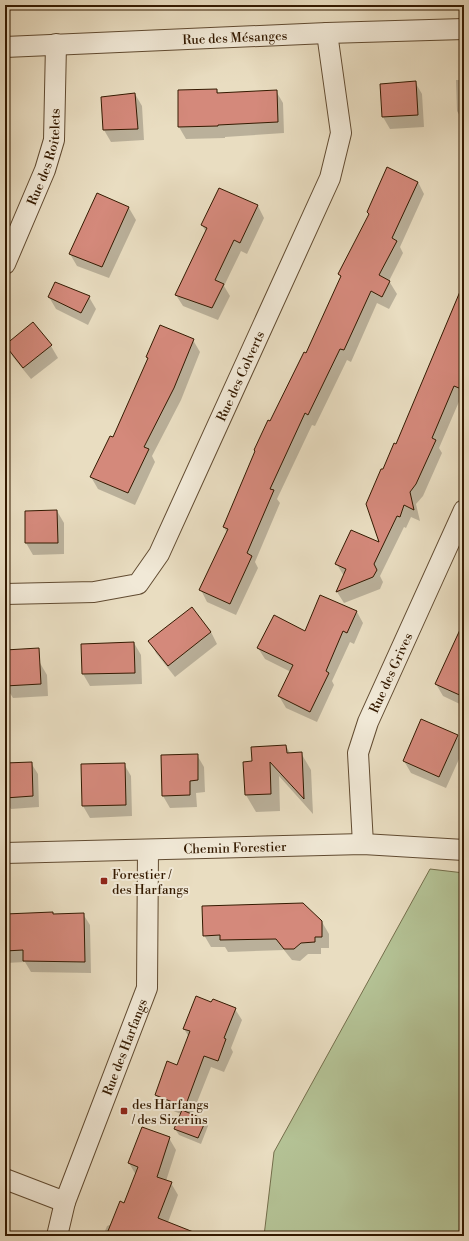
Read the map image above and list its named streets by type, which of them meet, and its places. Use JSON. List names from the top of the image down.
{
  "streets": {
    "street": [
      "Rue des Mésanges",
      "Rue des Roitelets",
      "Rue des Colverts",
      "Rue des Grives",
      "Chemin Forestier",
      "Rue des Harfangs"
    ]
  },
  "crossings": [
    ["Rue des Mésanges", "Rue des Roitelets"],
    ["Rue des Mésanges", "Rue des Colverts"],
    ["Rue des Grives", "Chemin Forestier"],
    ["Chemin Forestier", "Rue des Harfangs"]
  ],
  "places": {
    "transit": ["Forestier / des Harfangs", "des Harfangs / des Sizerins"]
  }
}
